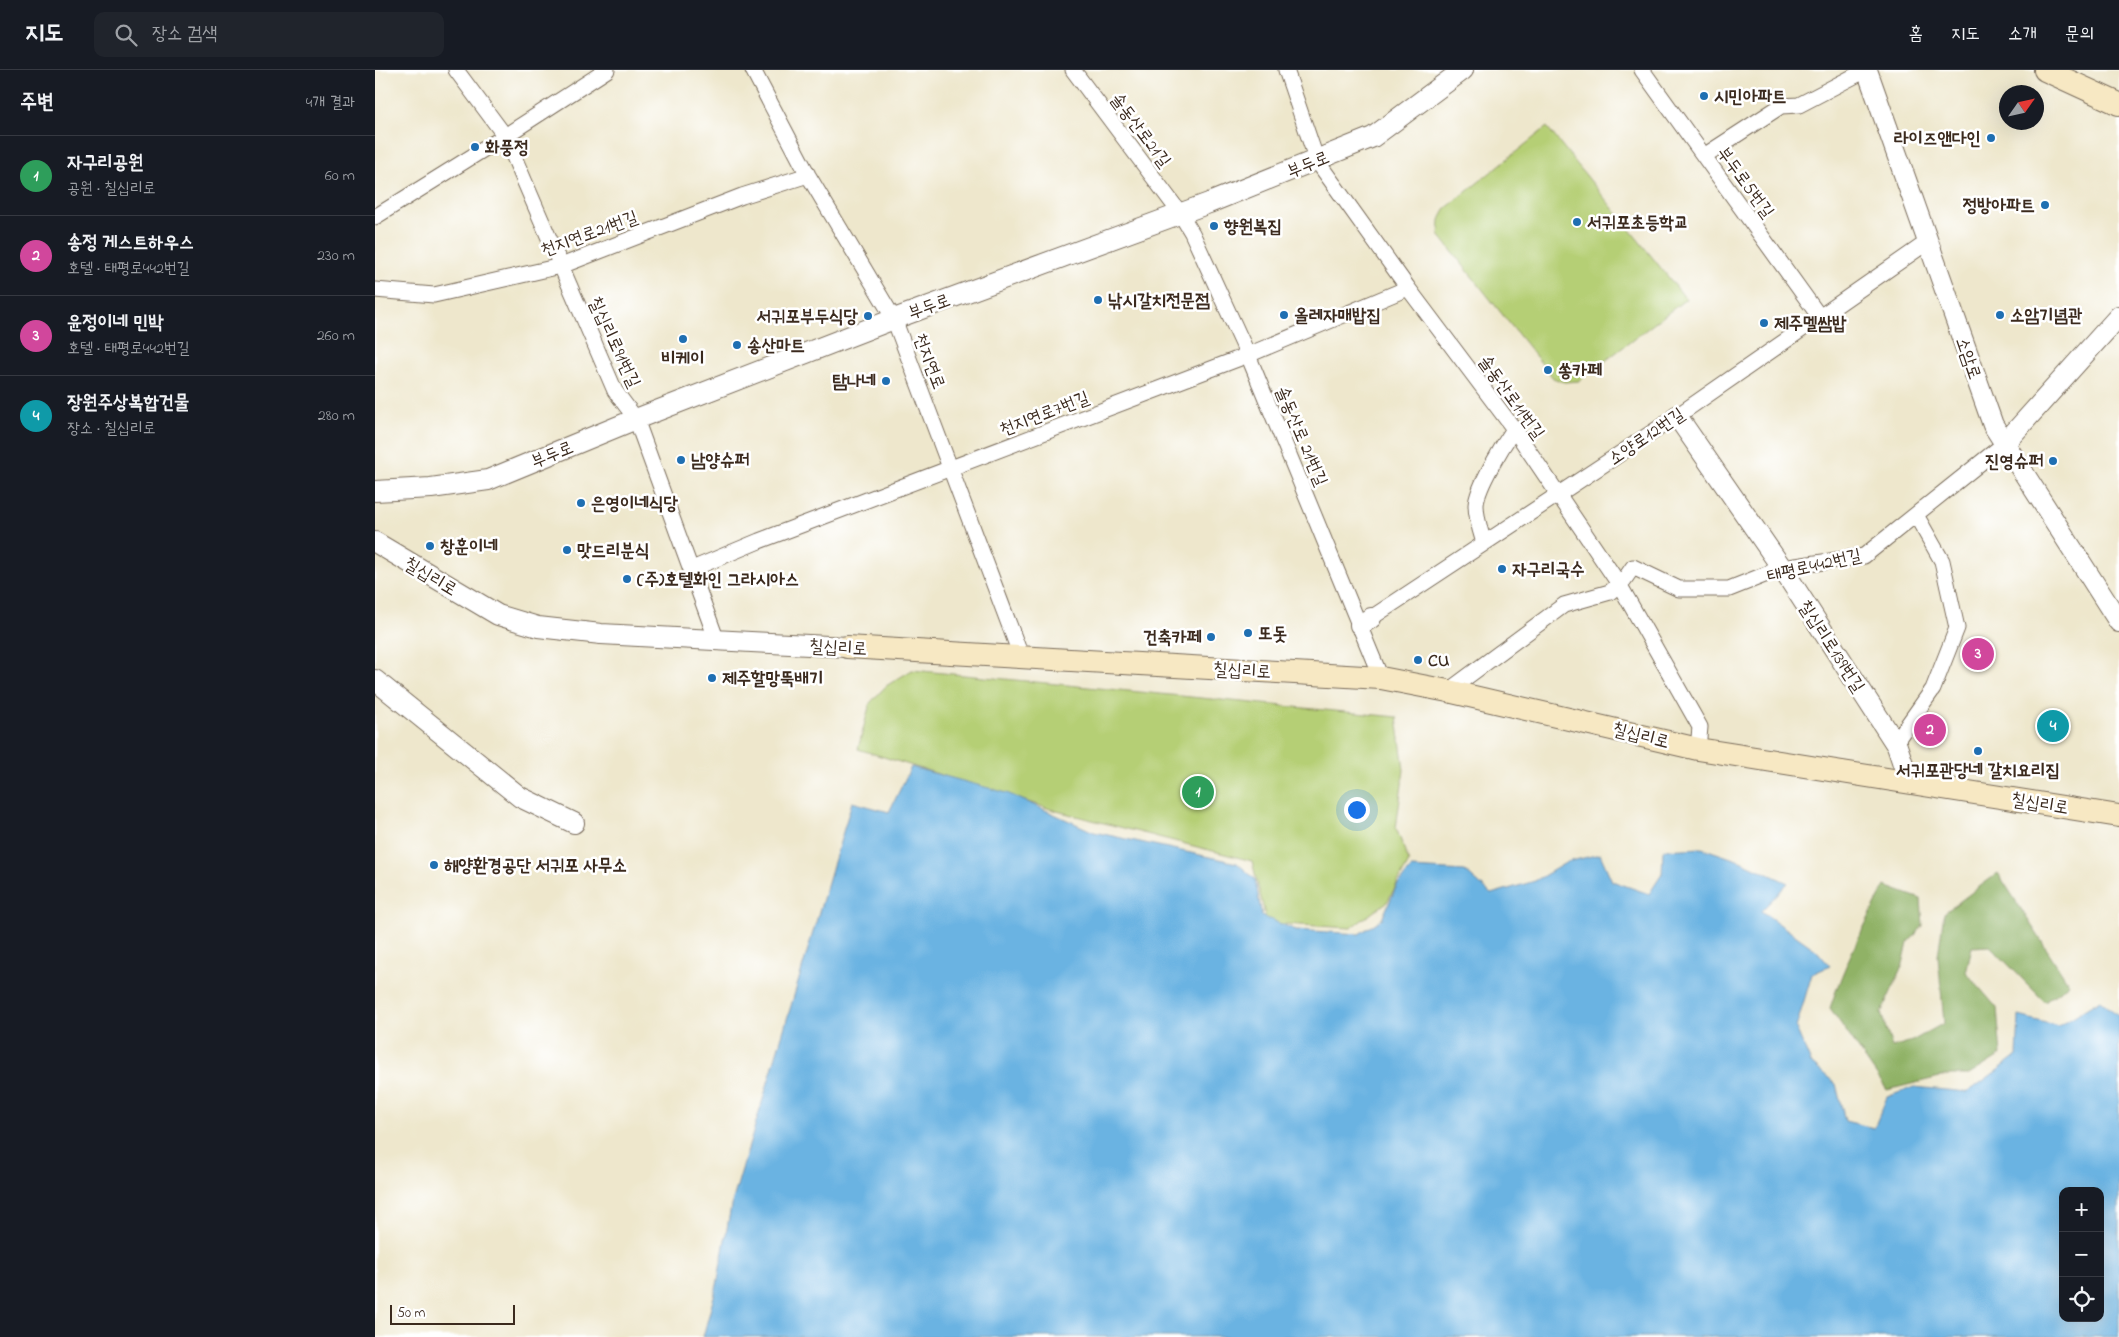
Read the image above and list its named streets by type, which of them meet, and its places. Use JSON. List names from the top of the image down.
{
  "streets": {
    "main road": ["칠십리로"],
    "street": [
      "솔동산로21길",
      "부두로",
      "부두로5번길",
      "천지연로21번길",
      "칠십리로91번길",
      "소암로",
      "천지연로",
      "솔동산로11번길",
      "천지연로7번길",
      "솔동산로 21번길",
      "소양로12번길",
      "태평로442번길",
      "칠십리로139번길"
    ]
  },
  "crossings": [
    ["솔동산로21길", "부두로"],
    ["솔동산로21길", "솔동산로 21번길"],
    ["부두로", "칠십리로91번길"],
    ["부두로", "천지연로"],
    ["부두로", "솔동산로11번길"],
    ["부두로", "솔동산로 21번길"],
    ["부두로5번길", "소양로12번길"],
    ["천지연로21번길", "칠십리로91번길"],
    ["천지연로21번길", "천지연로"],
    ["칠십리로91번길", "천지연로7번길"],
    ["칠십리로91번길", "칠십리로"],
    ["소암로", "소양로12번길"],
    ["소암로", "태평로442번길"],
    ["천지연로", "천지연로7번길"],
    ["천지연로", "칠십리로"],
    ["솔동산로11번길", "천지연로7번길"],
    ["솔동산로11번길", "소양로12번길"],
    ["솔동산로11번길", "태평로442번길"],
    ["솔동산로11번길", "칠십리로"],
    ["천지연로7번길", "솔동산로 21번길"],
    ["솔동산로 21번길", "소양로12번길"],
    ["솔동산로 21번길", "칠십리로"],
    ["소양로12번길", "칠십리로139번길"],
    ["태평로442번길", "칠십리로"],
    ["태평로442번길", "칠십리로139번길"],
    ["칠십리로", "칠십리로139번길"]
  ],
  "places": [
    "시민아파트",
    "라이즈앤다인",
    "화풍정",
    "정방아파트",
    "서귀포초등학교",
    "향원복집",
    "낚시갈치전문점",
    "올레자매밥집",
    "소암기념관",
    "서귀포부두식당",
    "제주멜쌈밥",
    "비케이",
    "송산마트",
    "쏭카페",
    "탐나네",
    "남양슈퍼",
    "진영슈퍼",
    "은영이네식당",
    "창훈이네",
    "맛드리분식",
    "자구리국수",
    "(주)호텔화인 그라시아스",
    "또돗",
    "건축카페",
    "CU",
    "제주할망뚝배기",
    "서귀포관당네 갈치요리집",
    "해양환경공단 서귀포 사무소"
  ],
  "scale_bar": "50 m",
  "north": "top right",
  "page": {
    "header": "지도",
    "search": "장소 검색",
    "nav": [
      "홈",
      "지도",
      "소개",
      "문의"
    ],
    "heading": ["주변", "4개 결과"],
    "list": [
      {
        "mark": "1",
        "name": "자구리공원",
        "note": "공원 · 칠십리로",
        "value": "60 m"
      },
      {
        "mark": "2",
        "name": "송정 게스트하우스",
        "note": "호텔 · 태평로442번길",
        "value": "230 m"
      },
      {
        "mark": "3",
        "name": "윤정이네 민박",
        "note": "호텔 · 태평로442번길",
        "value": "260 m"
      },
      {
        "mark": "4",
        "name": "장원주상복합건물",
        "note": "장소 · 칠십리로",
        "value": "280 m"
      }
    ],
    "pins": [
      "3",
      "4",
      "2",
      "1"
    ],
    "map_buttons": ["+", "−"],
    "scale": "50 m"
  }
}
